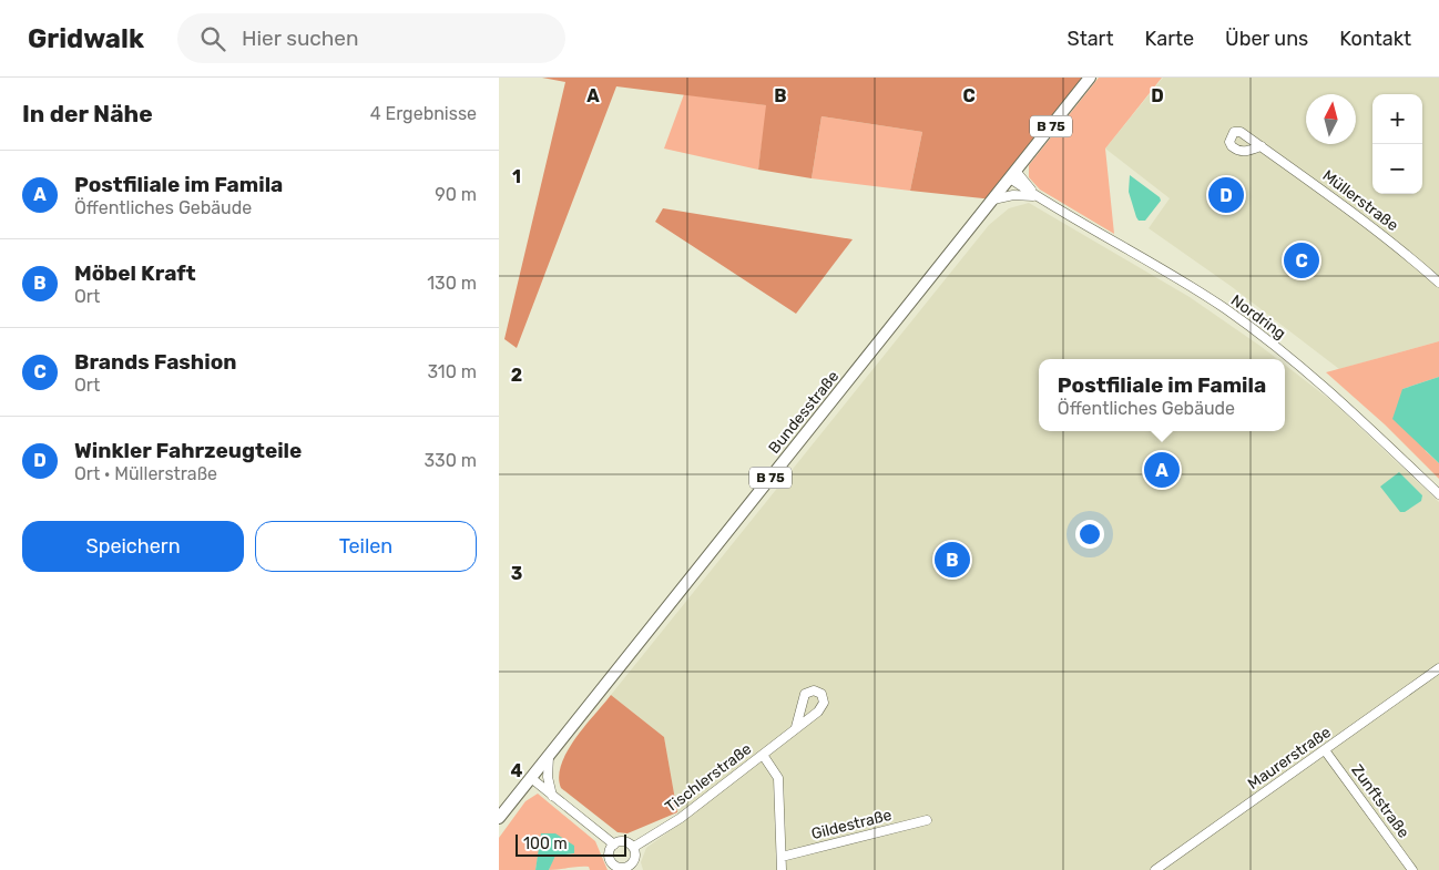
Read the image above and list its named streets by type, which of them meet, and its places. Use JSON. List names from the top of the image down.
{
  "streets": {
    "main road": ["B 75", "Bundesstraße"],
    "street": [
      "Müllerstraße",
      "Nordring",
      "Maurerstraße",
      "Tischlerstraße",
      "Zunftstraße",
      "Gildestraße"
    ]
  },
  "crossings": [
    ["Nordring", "Bundesstraße"],
    ["Maurerstraße", "Zunftstraße"]
  ],
  "scale_bar": "100 m",
  "north": "top",
  "page": {
    "header": "Gridwalk",
    "search": "Hier suchen",
    "nav": [
      "Start",
      "Karte",
      "Über uns",
      "Kontakt"
    ],
    "heading": ["In der Nähe", "4 Ergebnisse"],
    "map_buttons": ["+", "−"],
    "list": [
      {
        "mark": "A",
        "name": "Postfiliale im Famila",
        "note": "Öffentliches Gebäude",
        "value": "90 m"
      },
      {
        "mark": "B",
        "name": "Möbel Kraft",
        "note": "Ort",
        "value": "130 m"
      },
      {
        "mark": "C",
        "name": "Brands Fashion",
        "note": "Ort",
        "value": "310 m"
      },
      {
        "mark": "D",
        "name": "Winkler Fahrzeugteile",
        "note": "Ort · Müllerstraße",
        "value": "330 m"
      }
    ],
    "pins": [
      "D",
      "C",
      "A",
      "B"
    ],
    "popup": ["Postfiliale im Famila", "Öffentliches Gebäude"],
    "buttons": ["Speichern", "Teilen"],
    "scale": "100 m"
  },
  "grid": {
    "columns": [
      "A",
      "B",
      "C",
      "D"
    ],
    "rows": [
      "1",
      "2",
      "3",
      "4"
    ]
  }
}
